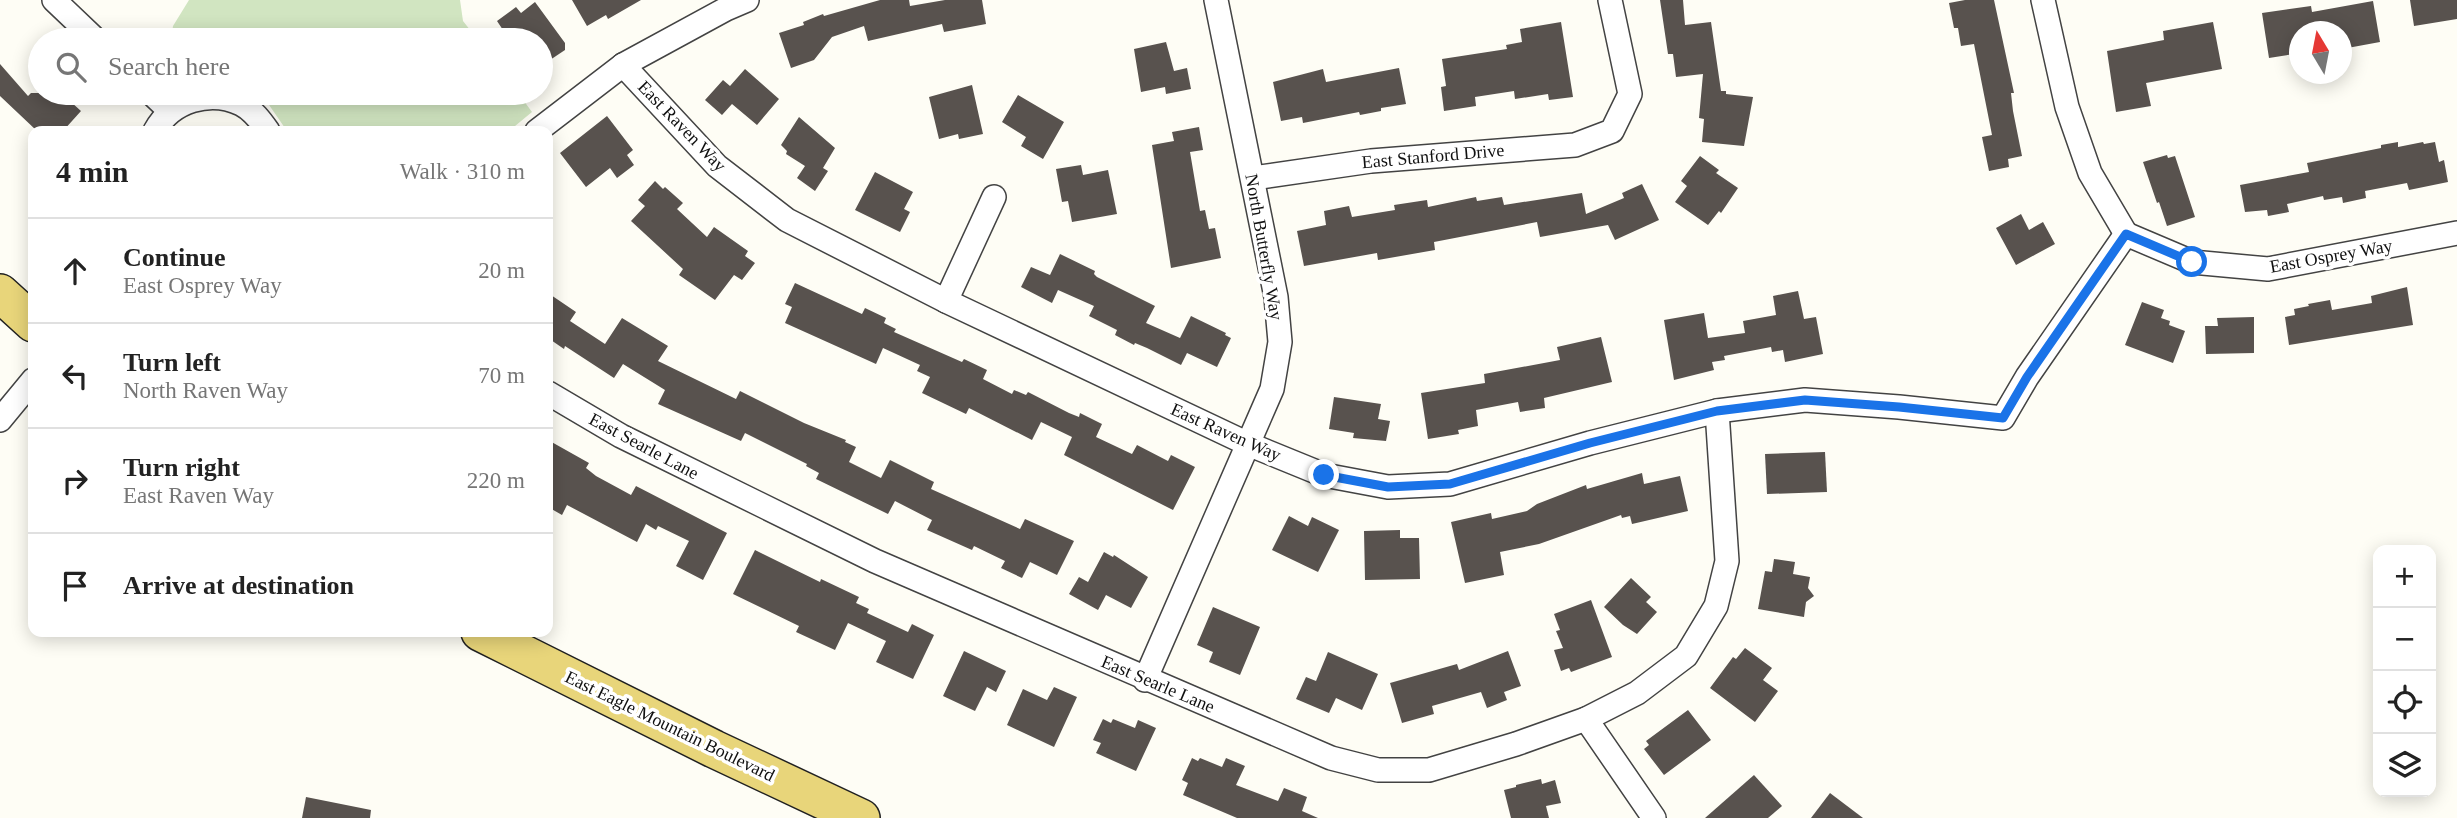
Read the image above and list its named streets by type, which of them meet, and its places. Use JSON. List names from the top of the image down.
{
  "streets": {
    "main road": ["East Eagle Mountain Boulevard"],
    "street": [
      "East Raven Way",
      "East Stanford Drive",
      "North Butterfly Way",
      "East Osprey Way",
      "East Searle Lane"
    ]
  },
  "crossings": [
    ["East Raven Way", "North Butterfly Way"],
    ["East Raven Way", "East Osprey Way"],
    ["East Raven Way", "East Searle Lane"],
    ["East Stanford Drive", "North Butterfly Way"],
    ["North Butterfly Way", "East Searle Lane"]
  ],
  "north": "top",
  "page": {
    "search": "Search here",
    "heading": ["4 min", "Walk · 310 m"],
    "list": [
      ["Continue", "East Osprey Way", "20 m"],
      ["Turn left", "North Raven Way", "70 m"],
      ["Turn right", "East Raven Way", "220 m"],
      "Arrive at destination"
    ],
    "map_buttons": ["+", "−"]
  }
}
